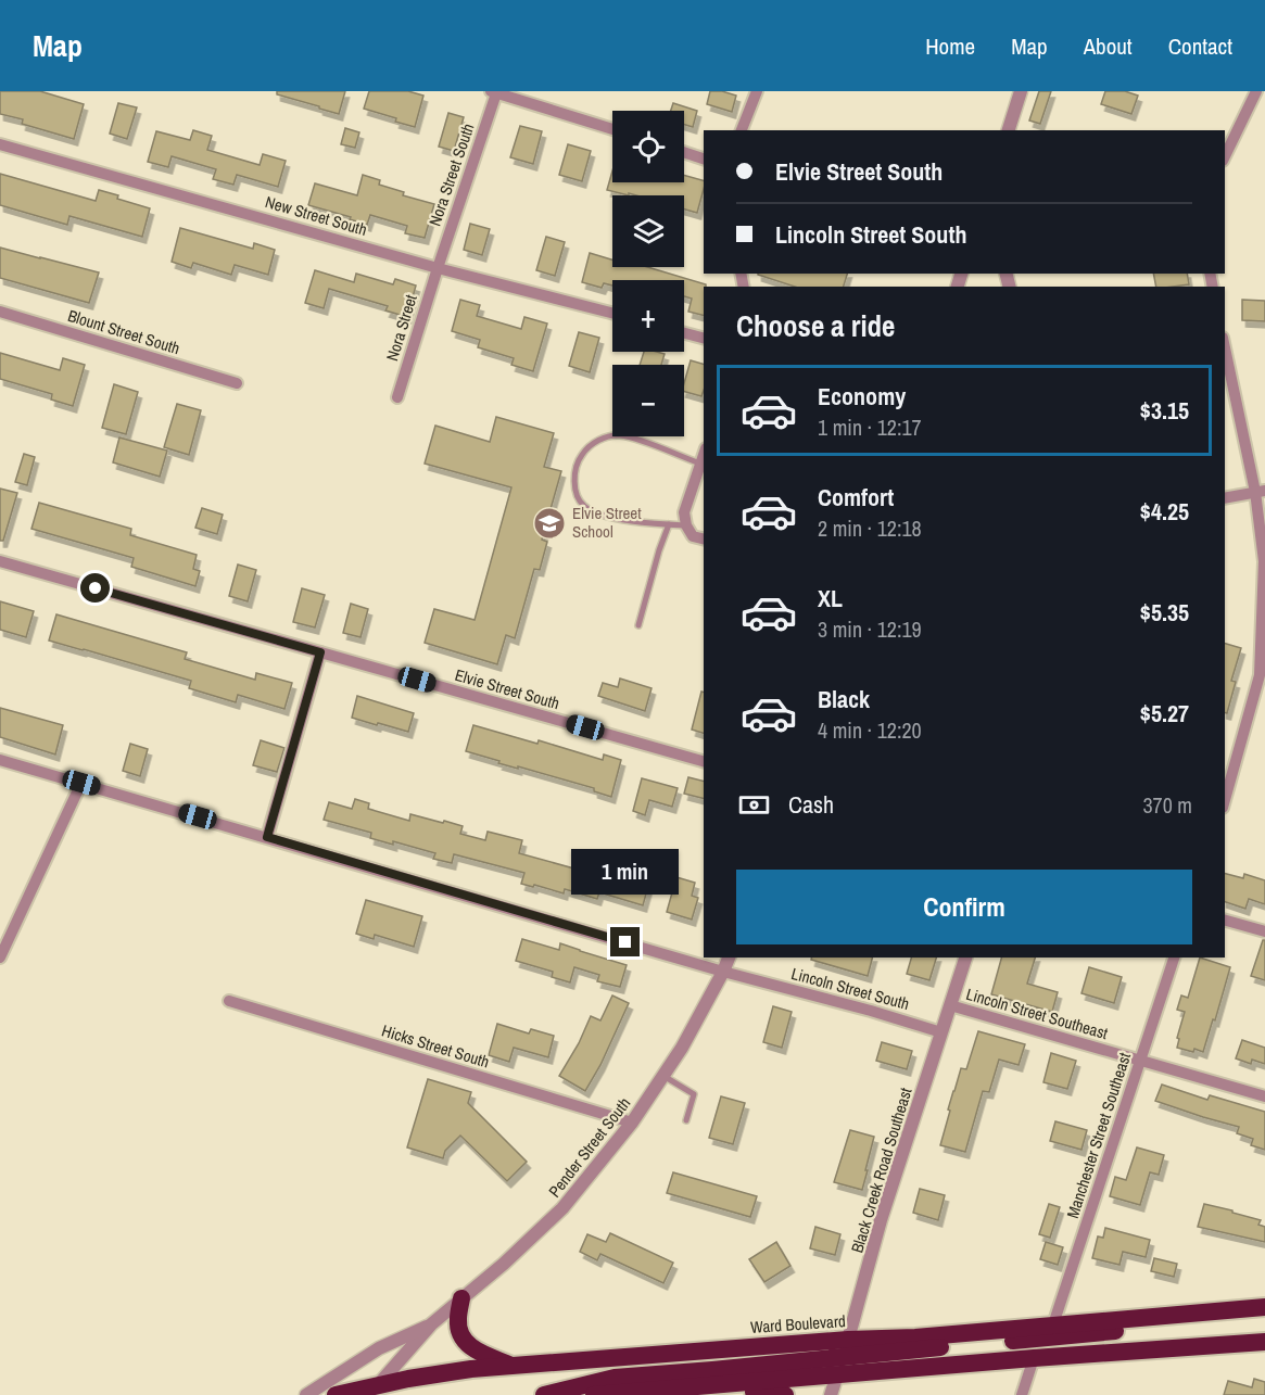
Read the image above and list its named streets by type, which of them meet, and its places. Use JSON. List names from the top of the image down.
{
  "streets": {
    "highway": ["Ward Boulevard"],
    "street": [
      "Nora Street South",
      "New Street South",
      "Nora Street",
      "Blount Street South",
      "Elvie Street South",
      "Lincoln Street South",
      "Lincoln Street Southeast",
      "Hicks Street South",
      "Manchester Street Southeast",
      "Pender Street South",
      "Black Creek Road Southeast"
    ]
  },
  "crossings": [
    ["Nora Street South", "New Street South"],
    ["Nora Street South", "Nora Street"],
    ["New Street South", "Nora Street"],
    ["Lincoln Street South", "Pender Street South"],
    ["Lincoln Street South", "Black Creek Road Southeast"],
    ["Lincoln Street Southeast", "Manchester Street Southeast"],
    ["Lincoln Street Southeast", "Black Creek Road Southeast"],
    ["Hicks Street South", "Pender Street South"],
    ["Manchester Street Southeast", "Ward Boulevard"],
    ["Pender Street South", "Ward Boulevard"],
    ["Black Creek Road Southeast", "Ward Boulevard"]
  ],
  "places": {
    "school or university": ["Elvie Street School"]
  },
  "page": {
    "header": "Map",
    "nav": [
      "Home",
      "Map",
      "About",
      "Contact"
    ],
    "map_buttons": ["+", "−"],
    "banner": ["Elvie Street South", "Lincoln Street South"],
    "heading": "Choose a ride",
    "list": [
      {
        "name": "Economy",
        "note": "1 min · 12:17",
        "value": "$3.15"
      },
      {
        "name": "Comfort",
        "note": "2 min · 12:18",
        "value": "$4.25"
      },
      {
        "name": "XL",
        "note": "3 min · 12:19",
        "value": "$5.35"
      },
      {
        "name": "Black",
        "note": "4 min · 12:20",
        "value": "$5.27"
      }
    ],
    "pay": ["Cash", "370 m"],
    "bubble": "1 min",
    "buttons": "Confirm"
  }
}
